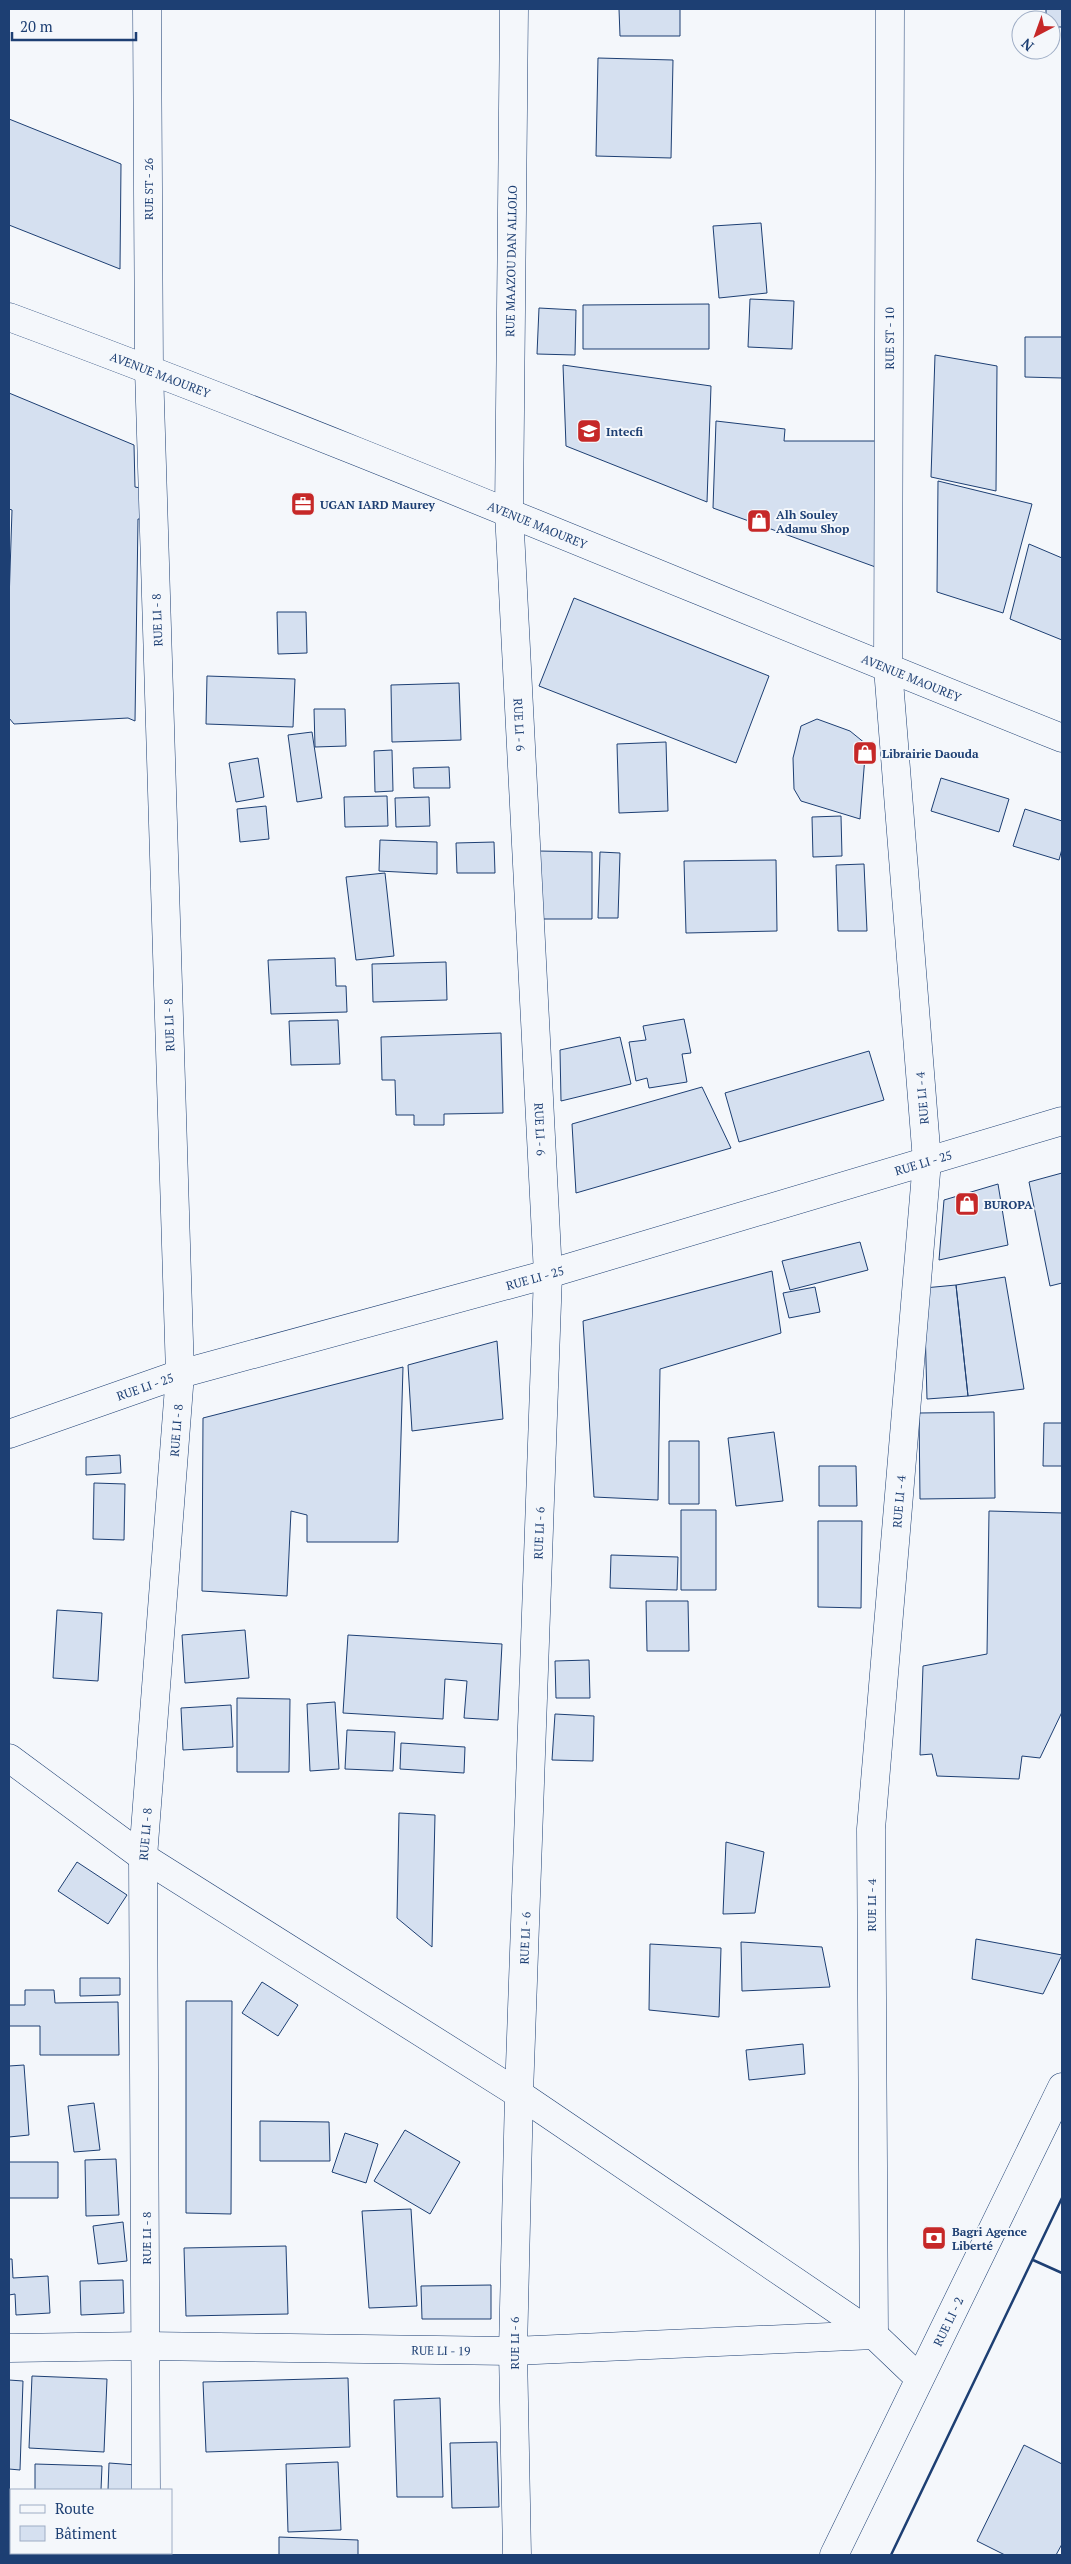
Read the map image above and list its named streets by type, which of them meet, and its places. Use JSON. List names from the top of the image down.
{
  "streets": {
    "street": [
      "RUE ST - 26",
      "RUE MAAZOU DAN ALLOLO",
      "RUE ST - 10",
      "AVENUE MAOUREY",
      "RUE LI - 8",
      "RUE LI - 6",
      "RUE LI - 4",
      "RUE LI - 25",
      "RUE LI - 2",
      "RUE LI - 19"
    ]
  },
  "crossings": [
    ["RUE ST - 26", "AVENUE MAOUREY"],
    ["RUE ST - 26", "RUE LI - 8"],
    ["RUE MAAZOU DAN ALLOLO", "AVENUE MAOUREY"],
    ["RUE MAAZOU DAN ALLOLO", "RUE LI - 6"],
    ["RUE ST - 10", "AVENUE MAOUREY"],
    ["RUE ST - 10", "RUE LI - 4"],
    ["AVENUE MAOUREY", "RUE LI - 8"],
    ["AVENUE MAOUREY", "RUE LI - 6"],
    ["AVENUE MAOUREY", "RUE LI - 4"],
    ["RUE LI - 8", "RUE LI - 25"],
    ["RUE LI - 8", "RUE LI - 19"],
    ["RUE LI - 6", "RUE LI - 25"],
    ["RUE LI - 6", "RUE LI - 19"],
    ["RUE LI - 4", "RUE LI - 25"],
    ["RUE LI - 4", "RUE LI - 19"]
  ],
  "places": {
    "school or university": ["Intecfi"],
    "office": ["UGAN IARD Maurey"],
    "shop": ["Alh Souley Adamu Shop", "Librairie Daouda", "BUROPA"],
    "bank": ["Bagri Agence Liberté"]
  },
  "legend": ["Route", "Bâtiment"],
  "scale_bar": "20 m",
  "north": "bottom left"
}
